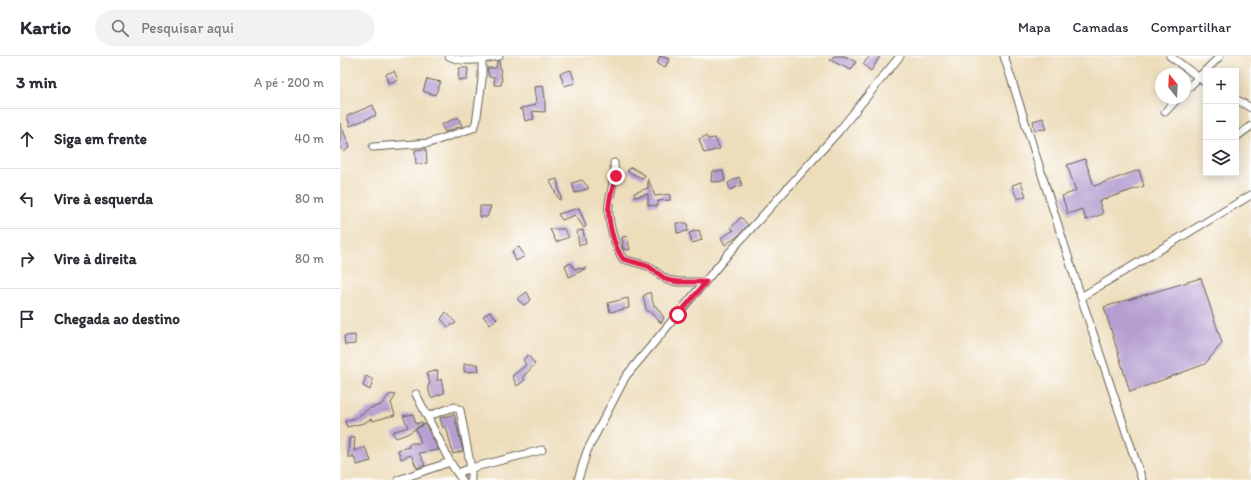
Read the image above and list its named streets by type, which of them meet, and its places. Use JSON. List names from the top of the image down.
{
  "north": "top",
  "page": {
    "header": "Kartio",
    "search": "Pesquisar aqui",
    "nav": ["Mapa", "Camadas", "Compartilhar"],
    "heading": ["3 min", "A pé · 200 m"],
    "map_buttons": ["+", "−"],
    "list": [
      ["Siga em frente", "40 m"],
      ["Vire à esquerda", "80 m"],
      ["Vire à direita", "80 m"],
      "Chegada ao destino"
    ]
  }
}
